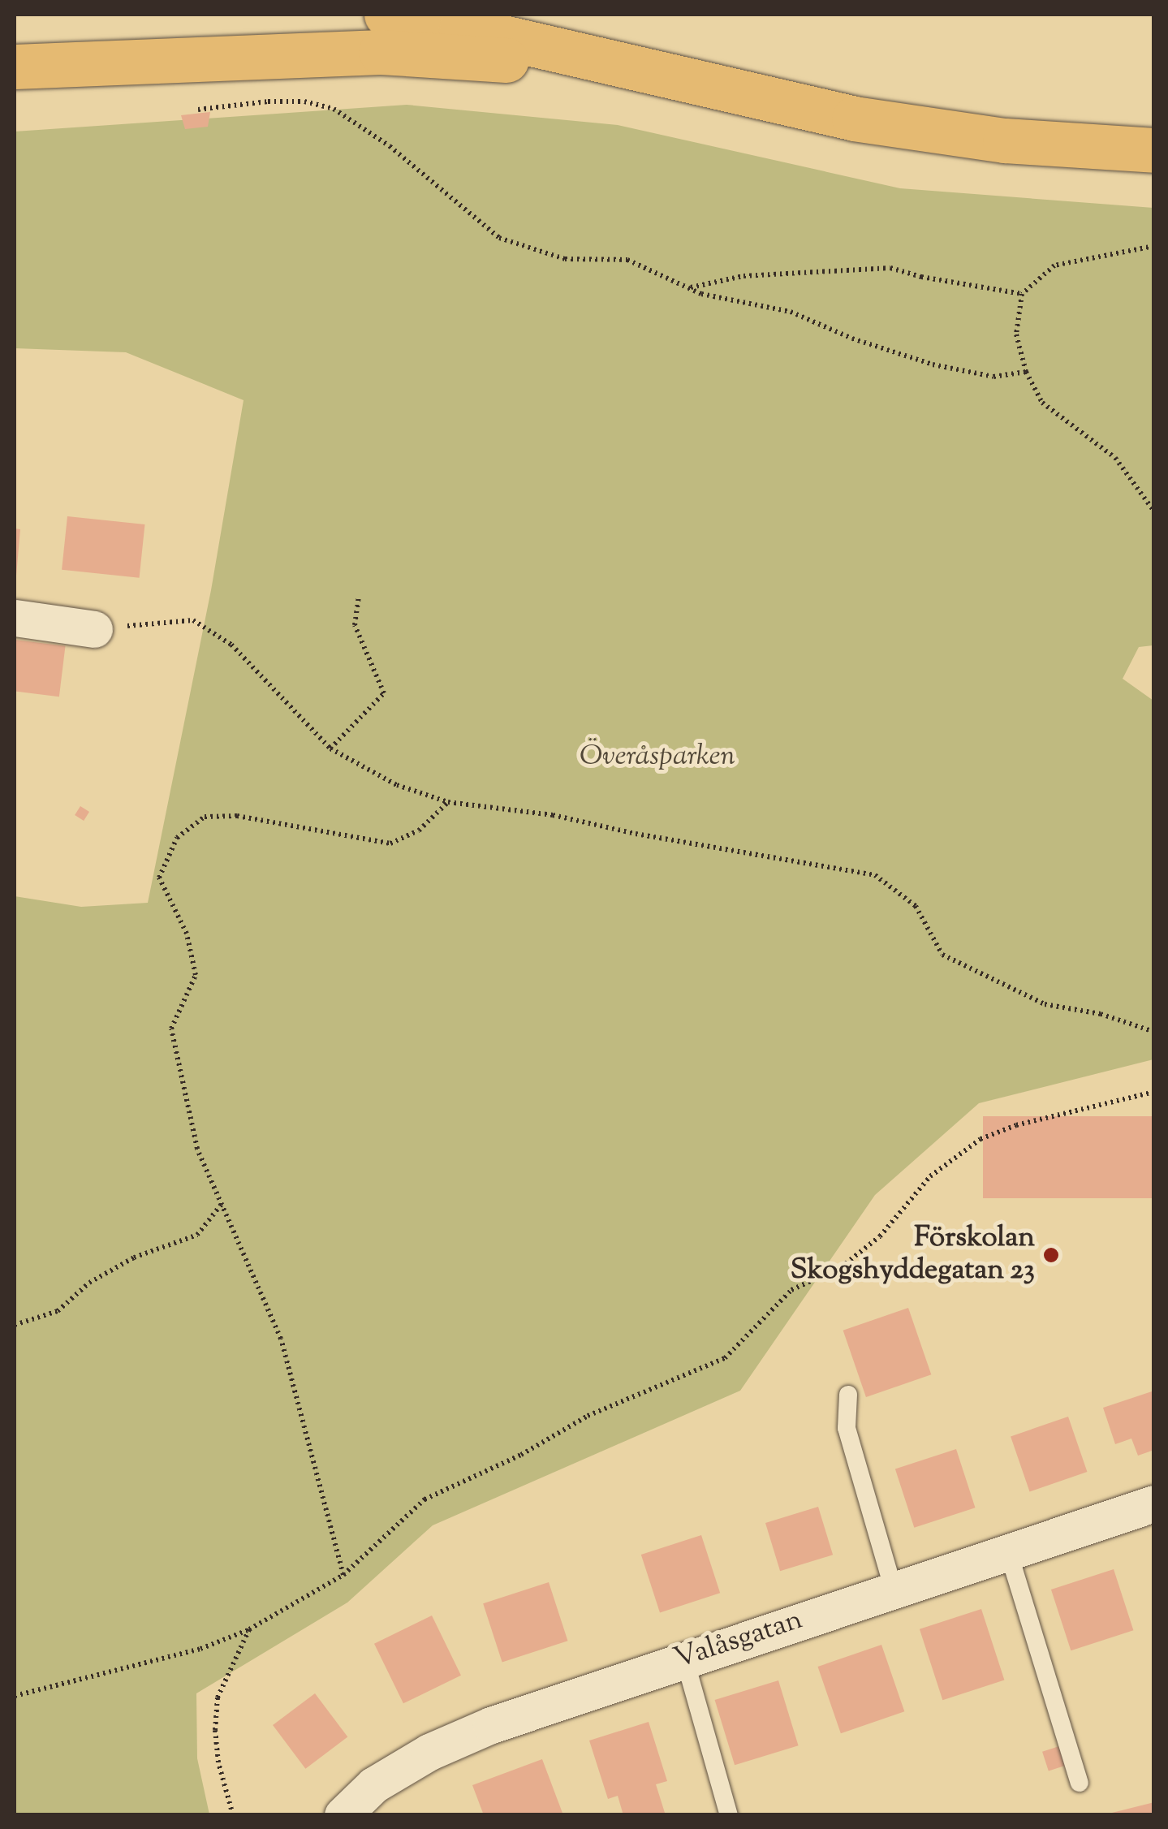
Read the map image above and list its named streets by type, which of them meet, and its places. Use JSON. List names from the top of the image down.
{
  "streets": {
    "street": ["Valåsgatan"]
  },
  "parks": ["Överåsparken"],
  "places": ["Förskolan Skogshyddegatan 23"]
}
